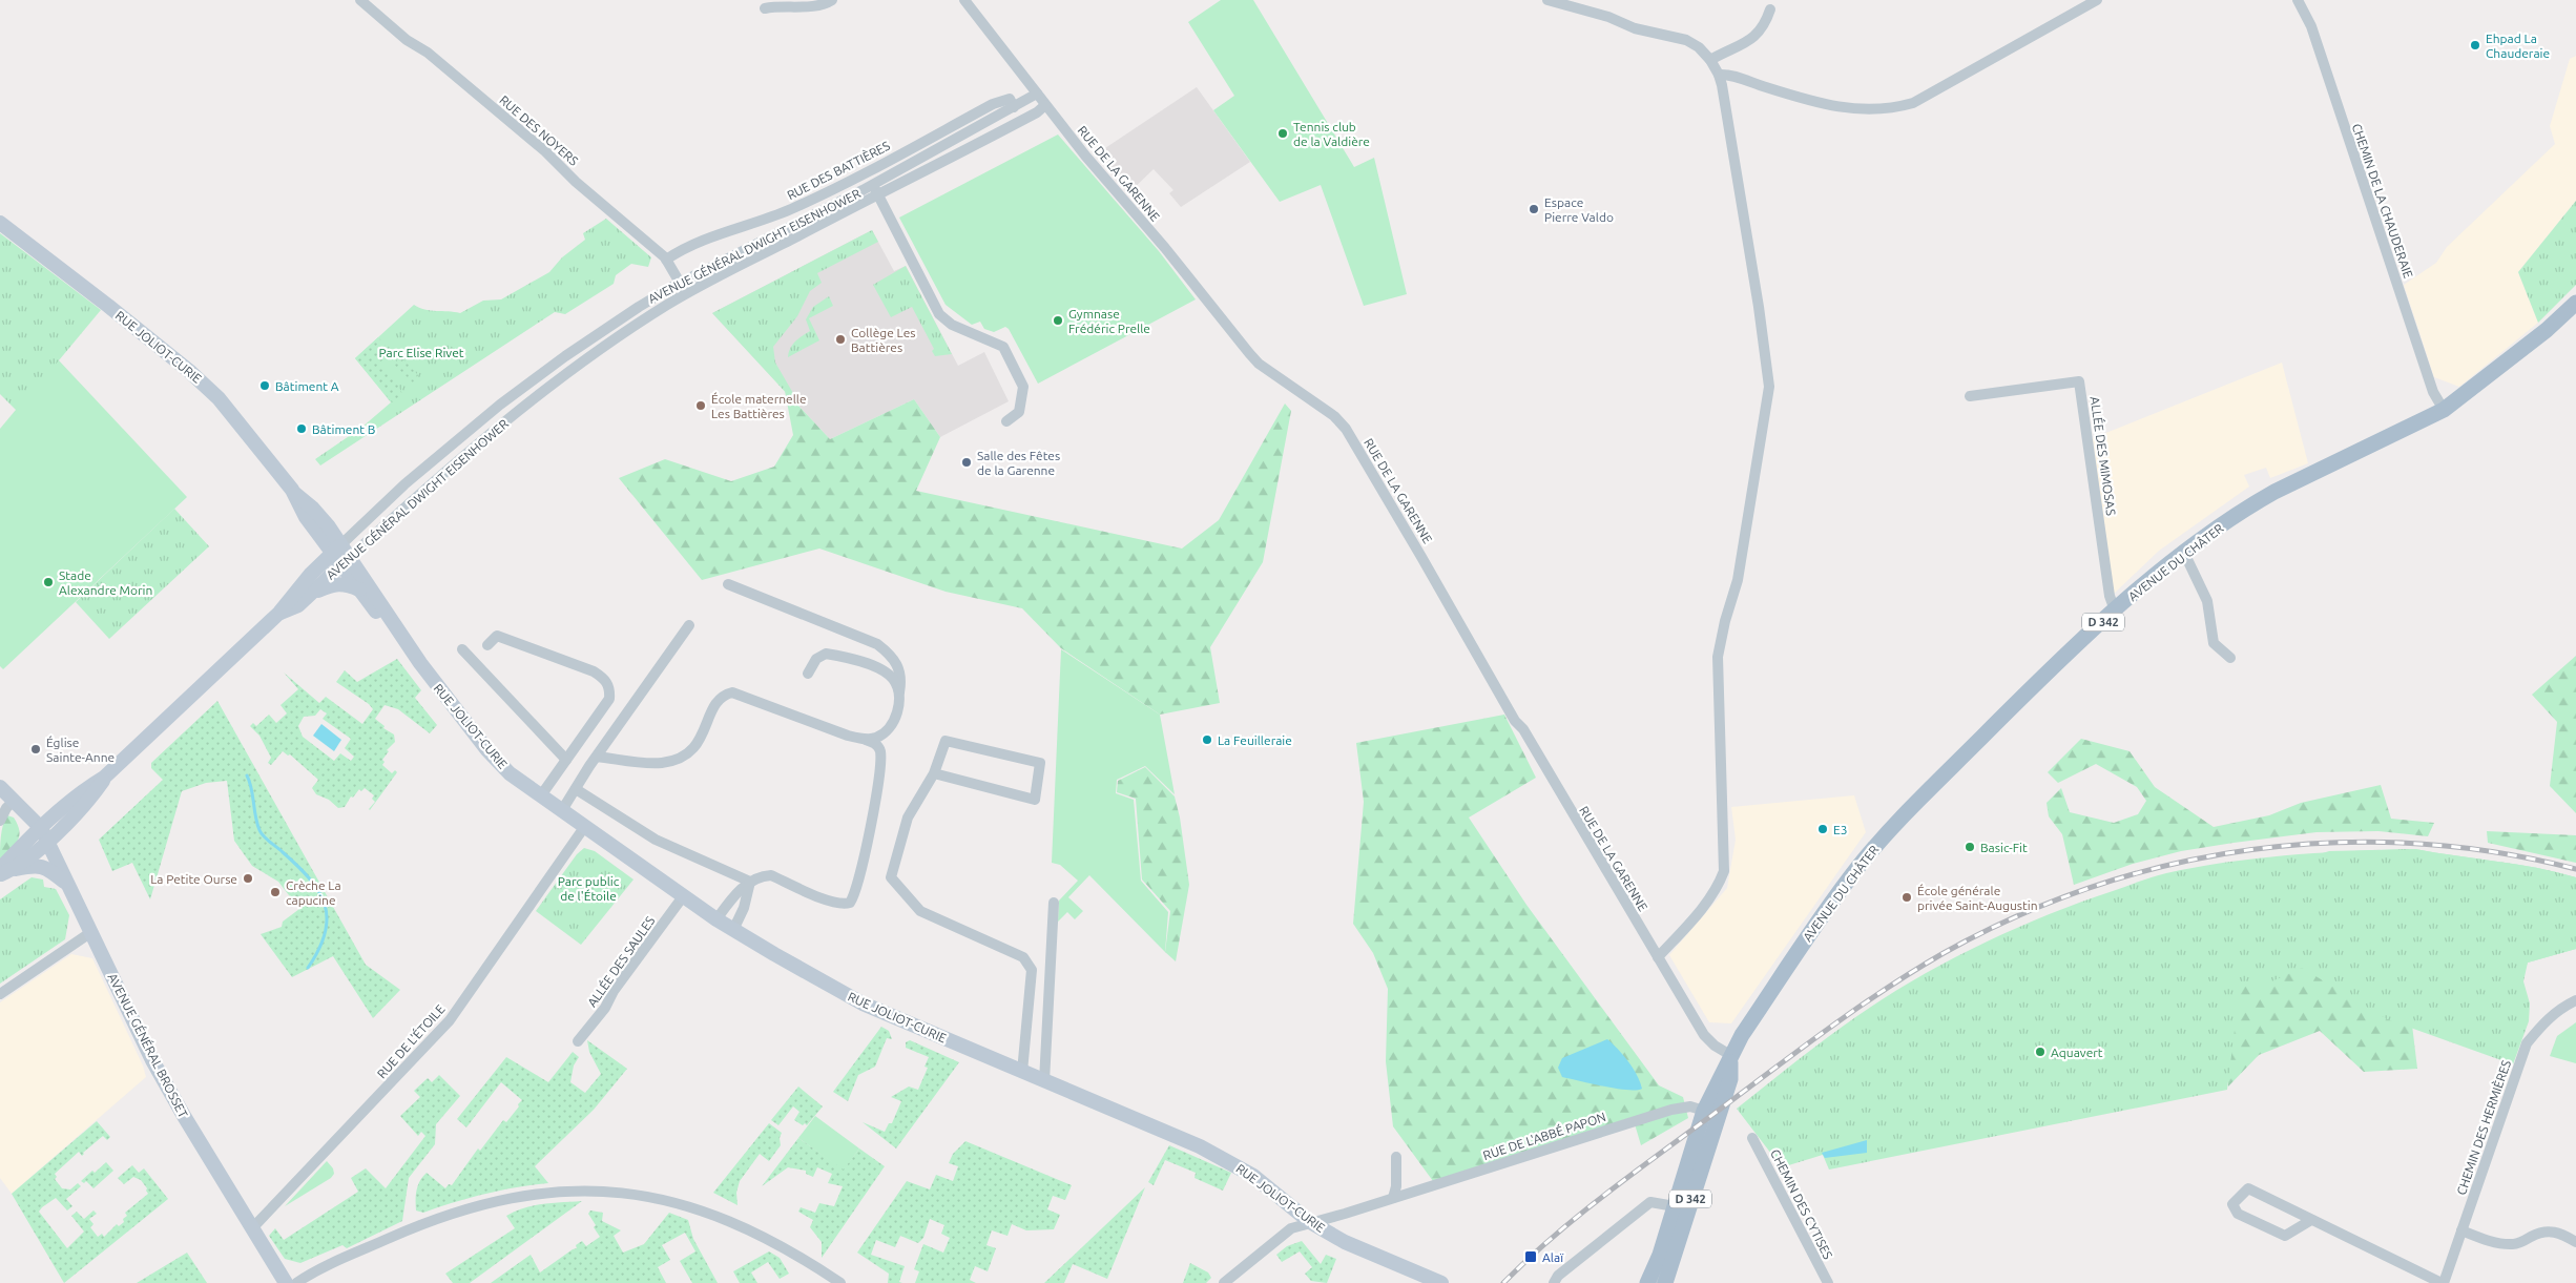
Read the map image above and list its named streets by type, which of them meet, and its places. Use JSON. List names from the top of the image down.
{
  "streets": {
    "main road": [
      "AVENUE GÉNÉRAL DWIGHT EISENHOWER",
      "RUE JOLIOT-CURIE",
      "AVENUE DU CHÂTER",
      "D 342",
      "AVENUE GÉNÉRAL BROSSET"
    ],
    "street": [
      "RUE DES NOYERS",
      "RUE DES BATTIÈRES",
      "RUE DE LA GARENNE",
      "CHEMIN DE LA CHAUDERAIE",
      "ALLÉE DES MIMOSAS",
      "ALLÉE DES SAULES",
      "RUE DE L'ÉTOILE",
      "CHEMIN DES HERMIÈRES",
      "RUE DE L'ABBÉ PAPON",
      "CHEMIN DES CYTISES"
    ]
  },
  "crossings": [
    ["RUE DES NOYERS", "RUE DES BATTIÈRES"],
    ["RUE DES NOYERS", "AVENUE GÉNÉRAL DWIGHT EISENHOWER"],
    ["RUE DES BATTIÈRES", "AVENUE GÉNÉRAL DWIGHT EISENHOWER"],
    ["RUE DE LA GARENNE", "AVENUE GÉNÉRAL DWIGHT EISENHOWER"],
    ["RUE DE LA GARENNE", "AVENUE DU CHÂTER"],
    ["RUE DE LA GARENNE", "D 342"],
    ["CHEMIN DE LA CHAUDERAIE", "AVENUE DU CHÂTER"],
    ["AVENUE GÉNÉRAL DWIGHT EISENHOWER", "RUE JOLIOT-CURIE"],
    ["AVENUE GÉNÉRAL DWIGHT EISENHOWER", "AVENUE GÉNÉRAL BROSSET"],
    ["RUE JOLIOT-CURIE", "ALLÉE DES SAULES"],
    ["RUE JOLIOT-CURIE", "RUE DE L'ÉTOILE"],
    ["RUE JOLIOT-CURIE", "RUE DE L'ABBÉ PAPON"],
    ["ALLÉE DES MIMOSAS", "AVENUE DU CHÂTER"],
    ["AVENUE DU CHÂTER", "D 342"],
    ["D 342", "RUE DE L'ABBÉ PAPON"],
    ["RUE DE L'ÉTOILE", "AVENUE GÉNÉRAL BROSSET"]
  ],
  "parks": ["Parc Elise Rivet", "Parc public de l'Étoile"],
  "places": {
    "other": [
      "Ehpad La Chauderaie",
      "Tennis club de la Valdière",
      "Espace Pierre Valdo",
      "Gymnase Frédéric Prelle",
      "Collège Les Battières",
      "Bâtiment A",
      "École maternelle Les Battières",
      "Bâtiment B",
      "Salle des Fêtes de la Garenne",
      "Stade Alexandre Morin",
      "La Feuilleraie",
      "Église Sainte-Anne",
      "E3",
      "Basic-Fit",
      "La Petite Ourse",
      "Crèche La capucine",
      "École générale privée Saint-Augustin",
      "Aquavert"
    ],
    "transit": ["Alaï"]
  }
}
